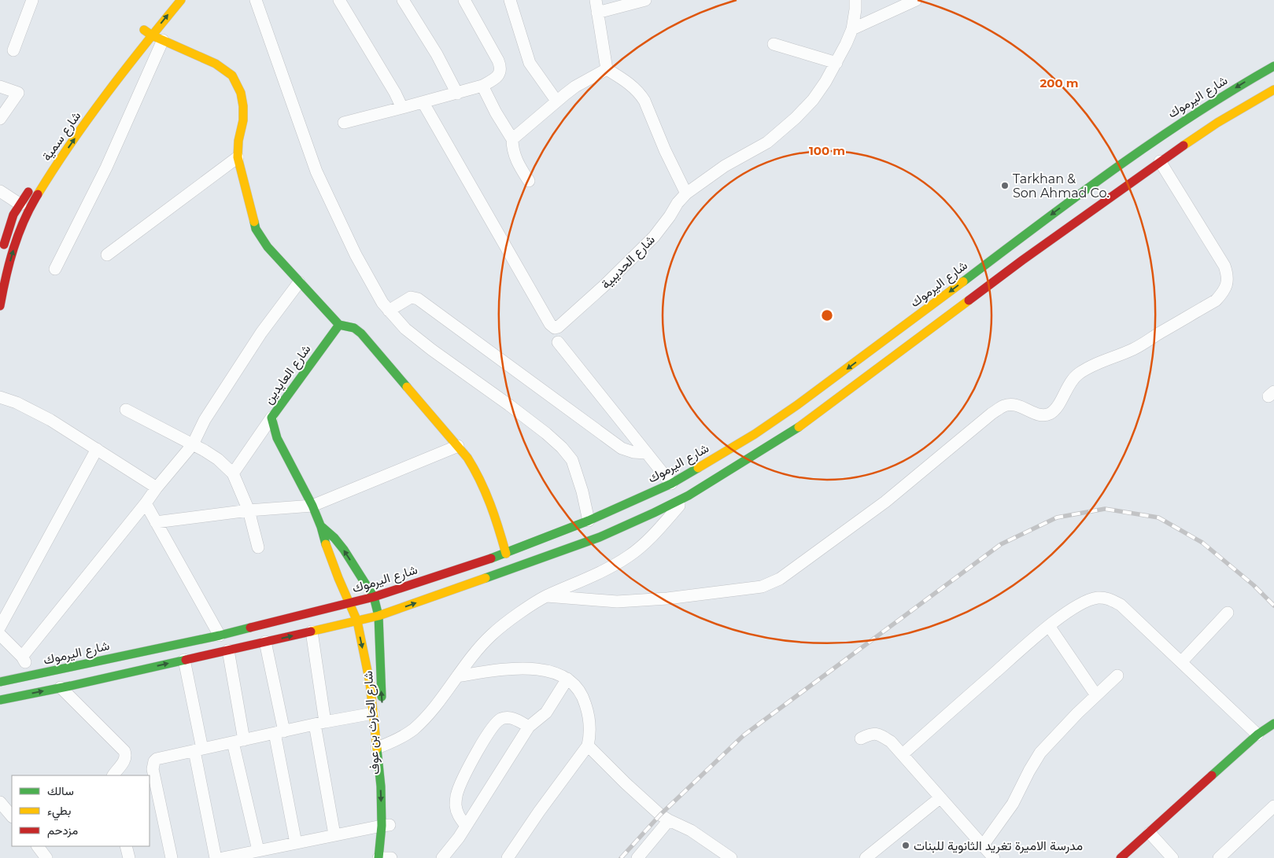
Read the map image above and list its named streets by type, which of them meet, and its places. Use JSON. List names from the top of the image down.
{
  "streets": {
    "main road": [
      "شارع اليرموك",
      "شارع سمية",
      "شارع العايدين",
      "شارع الحارث بن عوف"
    ],
    "street": ["شارع الحديبية"]
  },
  "crossings": [
    ["شارع اليرموك", "شارع الحارث بن عوف"],
    ["شارع العايدين", "شارع الحارث بن عوف"]
  ],
  "places": ["Tarkhan & Son Ahmad Co.", "مدرسة الاميرة تغريد الثانوية للبنات"],
  "legend": ["سالك", "بطيء", "مزدحم"],
  "rings": ["200 m", "100 m"]
}
